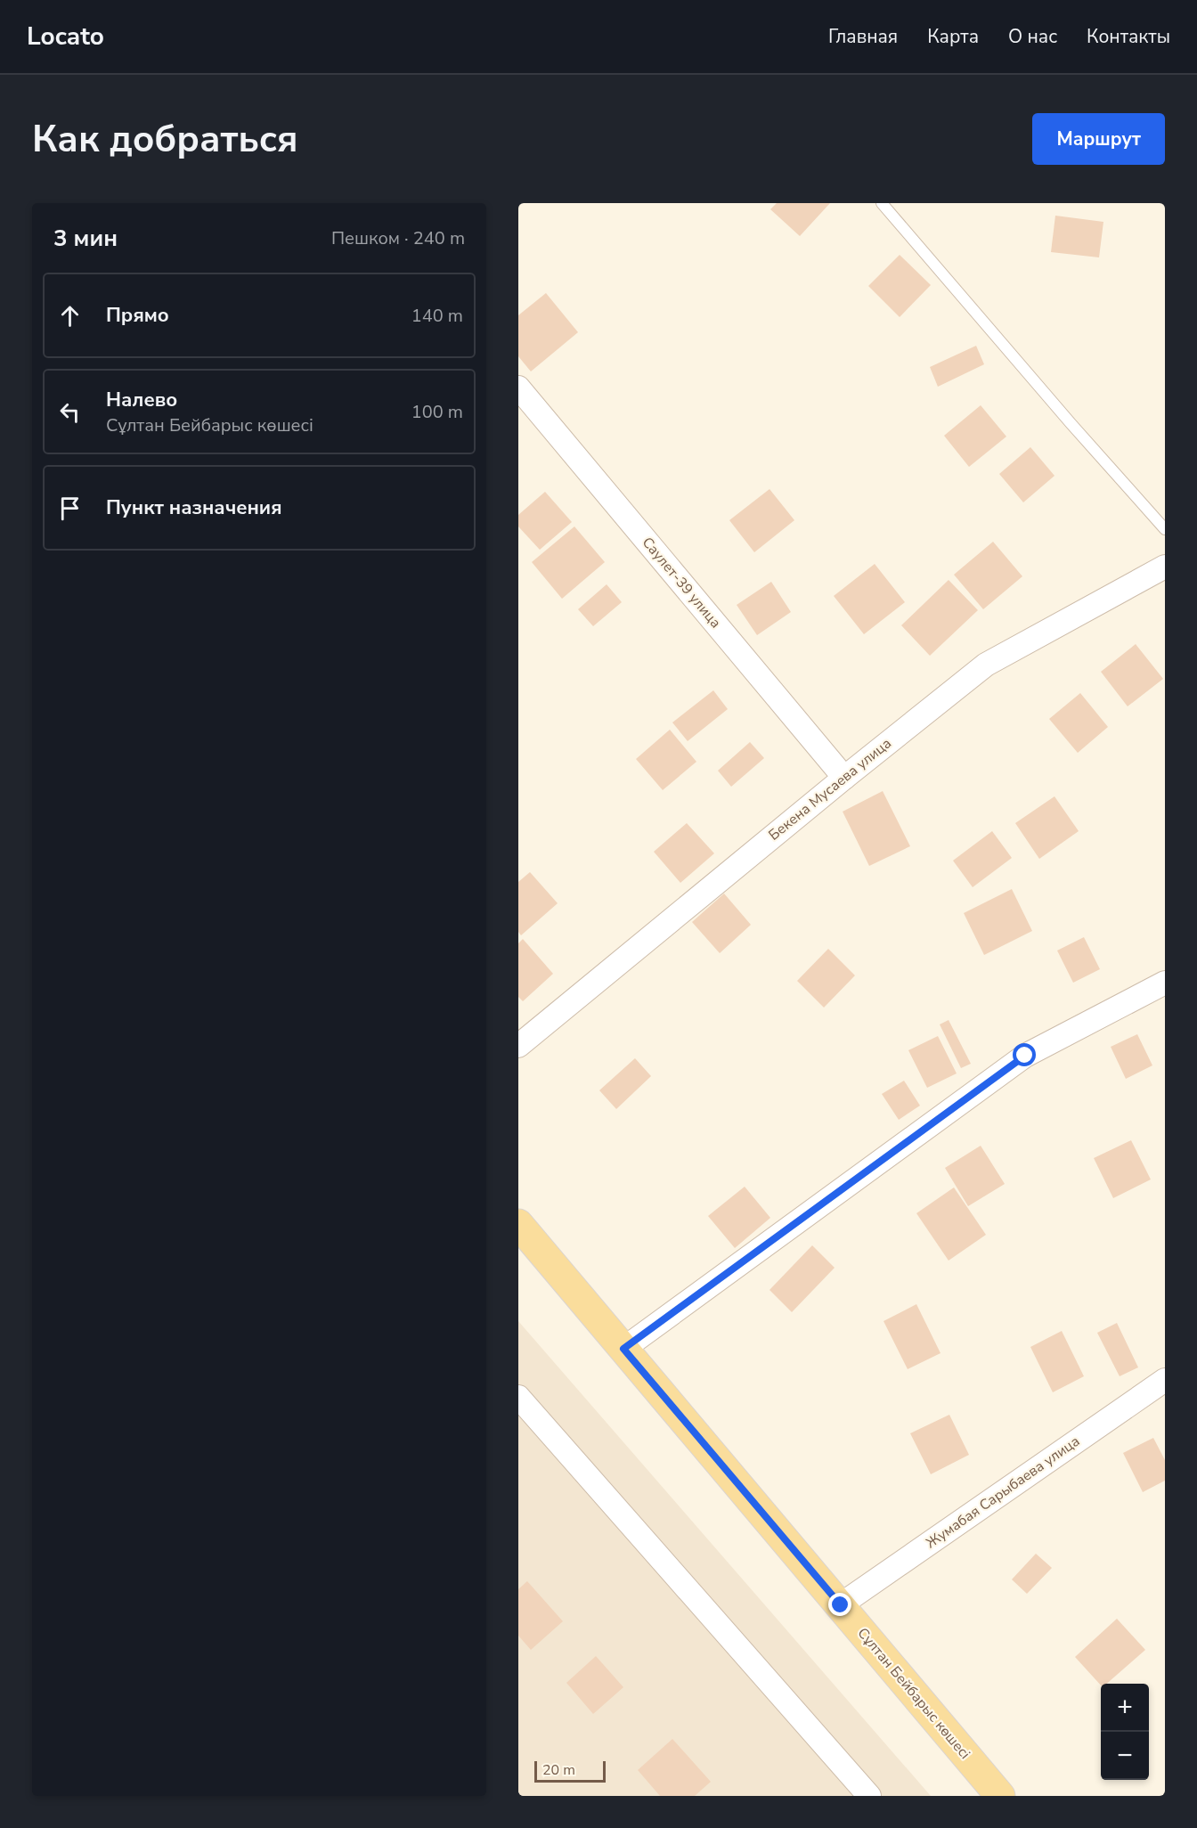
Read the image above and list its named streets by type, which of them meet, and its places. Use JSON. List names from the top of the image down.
{
  "streets": {
    "main road": ["Сұлтан Бейбарыс көшесі"],
    "street": ["Саулет-39 улица", "Бекена Мусаева улица", "Жумабая Сарыбаева улица"]
  },
  "crossings": [
    ["Саулет-39 улица", "Бекена Мусаева улица"],
    ["Жумабая Сарыбаева улица", "Сұлтан Бейбарыс көшесі"]
  ],
  "scale_bar": "20 m",
  "page": {
    "header": "Locato",
    "nav": [
      "Главная",
      "Карта",
      "О нас",
      "Контакты"
    ],
    "buttons": "Маршрут",
    "title": "Как добраться",
    "heading": ["3 мин", "Пешком · 240 m"],
    "list": [
      ["Прямо", "140 m"],
      ["Налево", "Сұлтан Бейбарыс көшесі", "100 m"],
      "Пункт назначения"
    ],
    "map_buttons": ["+", "−"],
    "scale": "20 m"
  }
}
